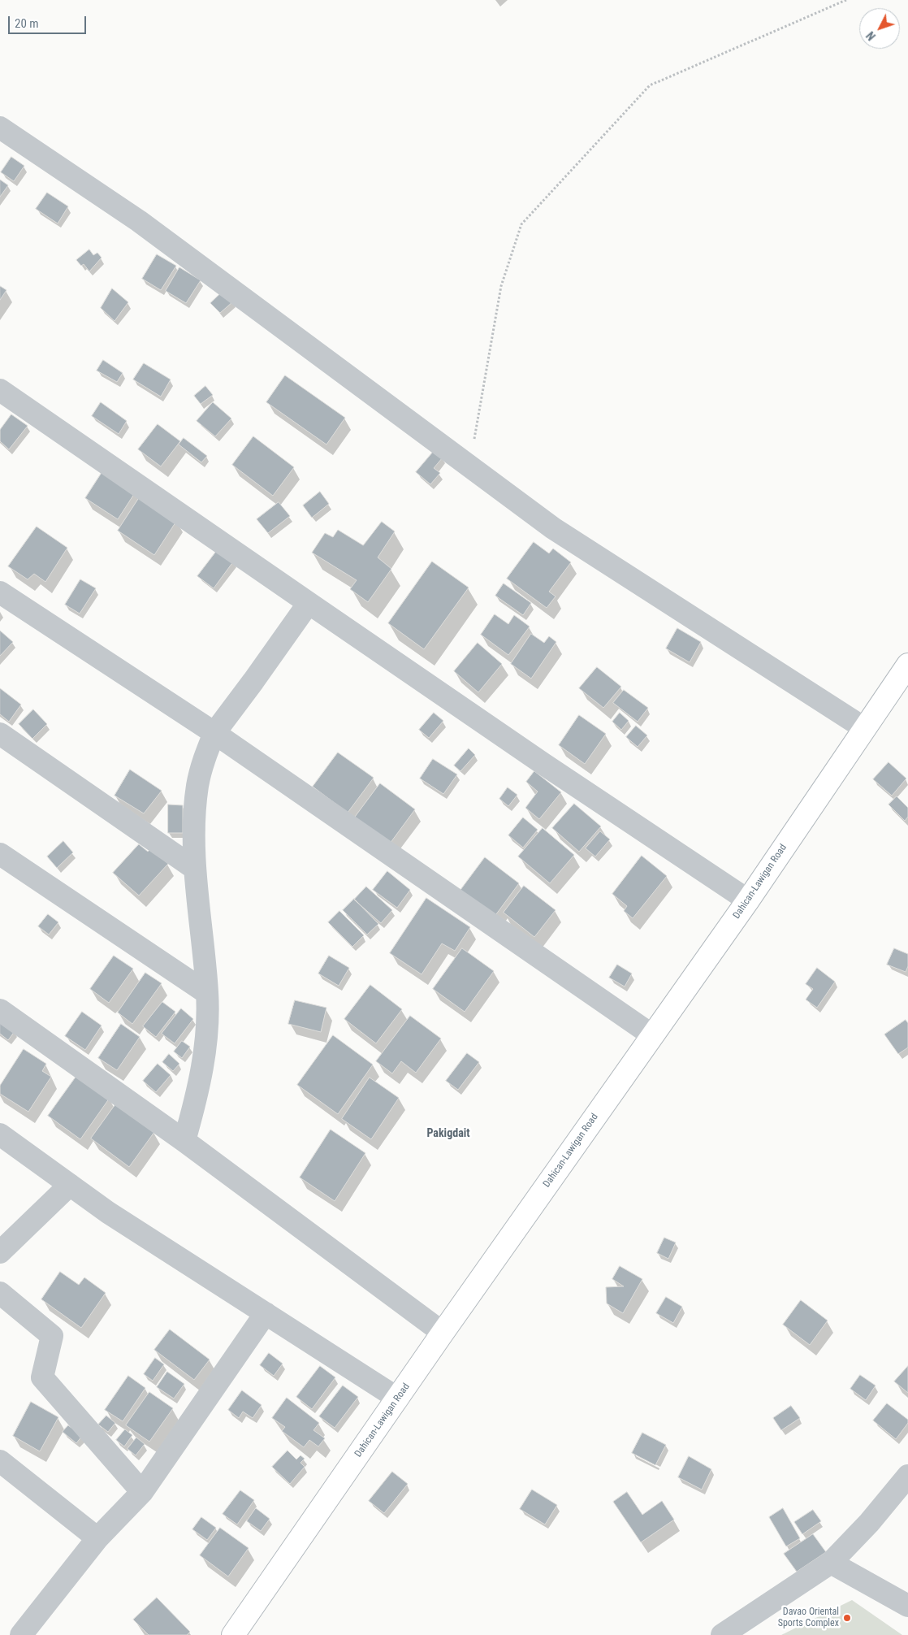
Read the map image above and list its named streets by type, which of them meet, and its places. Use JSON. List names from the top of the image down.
{
  "streets": {
    "main road": ["Dahican-Lawigan Road"]
  },
  "districts": ["Pakigdait"],
  "places": ["Davao Oriental Sports Complex"],
  "scale_bar": "20 m",
  "north": "bottom left"
}
